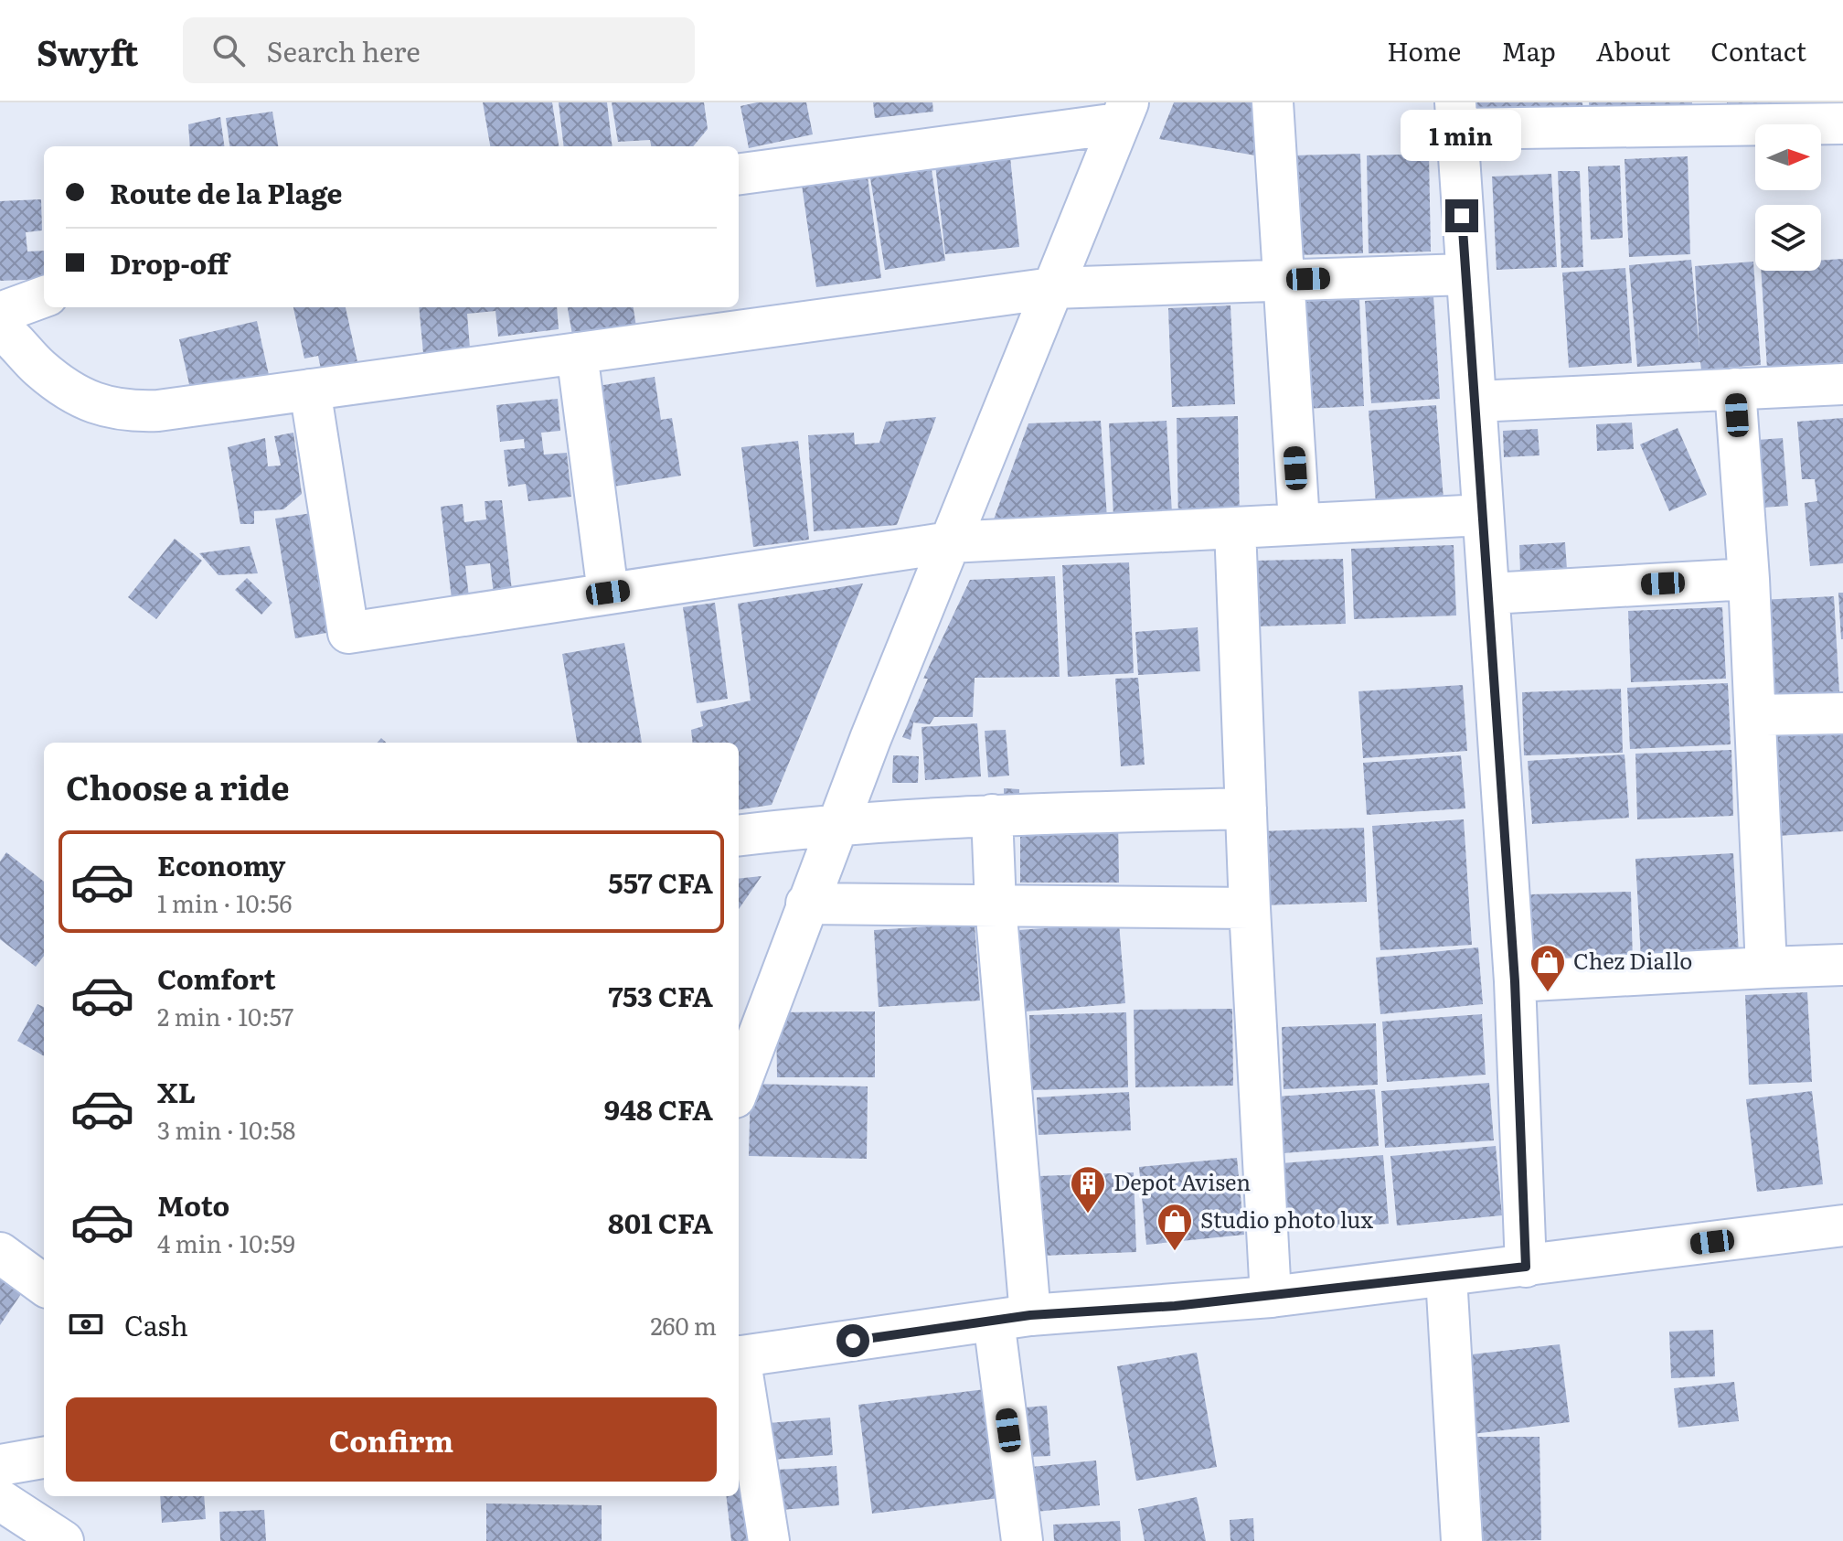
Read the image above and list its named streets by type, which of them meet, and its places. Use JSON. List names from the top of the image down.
{
  "places": {
    "shop": ["Chez Diallo", "Studio photo lux"],
    "building": ["Depot Avisen"]
  },
  "north": "right",
  "page": {
    "header": "Swyft",
    "search": "Search here",
    "nav": [
      "Home",
      "Map",
      "About",
      "Contact"
    ],
    "bubble": "1 min",
    "banner": ["Route de la Plage", "Drop-off"],
    "heading": "Choose a ride",
    "list": [
      {
        "name": "Economy",
        "note": "1 min · 10:56",
        "value": "557 CFA"
      },
      {
        "name": "Comfort",
        "note": "2 min · 10:57",
        "value": "753 CFA"
      },
      {
        "name": "XL",
        "note": "3 min · 10:58",
        "value": "948 CFA"
      },
      {
        "name": "Moto",
        "note": "4 min · 10:59",
        "value": "801 CFA"
      }
    ],
    "pay": ["Cash", "260 m"],
    "buttons": "Confirm"
  }
}
